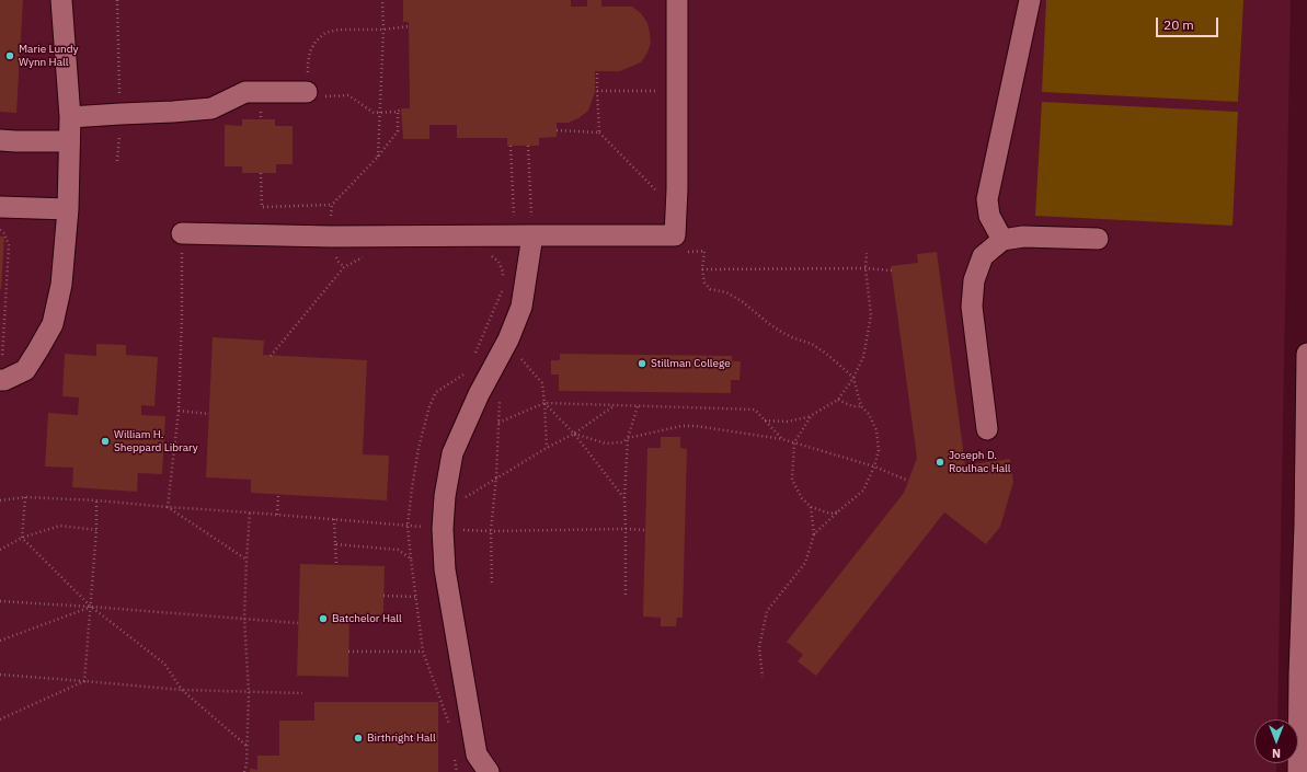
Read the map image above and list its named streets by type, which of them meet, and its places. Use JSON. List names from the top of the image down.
{
  "places": [
    "Marie Lundy Wynn Hall",
    "Stillman College",
    "William H. Sheppard Library",
    "Joseph D. Roulhac Hall",
    "Batchelor Hall",
    "Birthright Hall"
  ],
  "scale_bar": "20 m",
  "north": "bottom"
}
